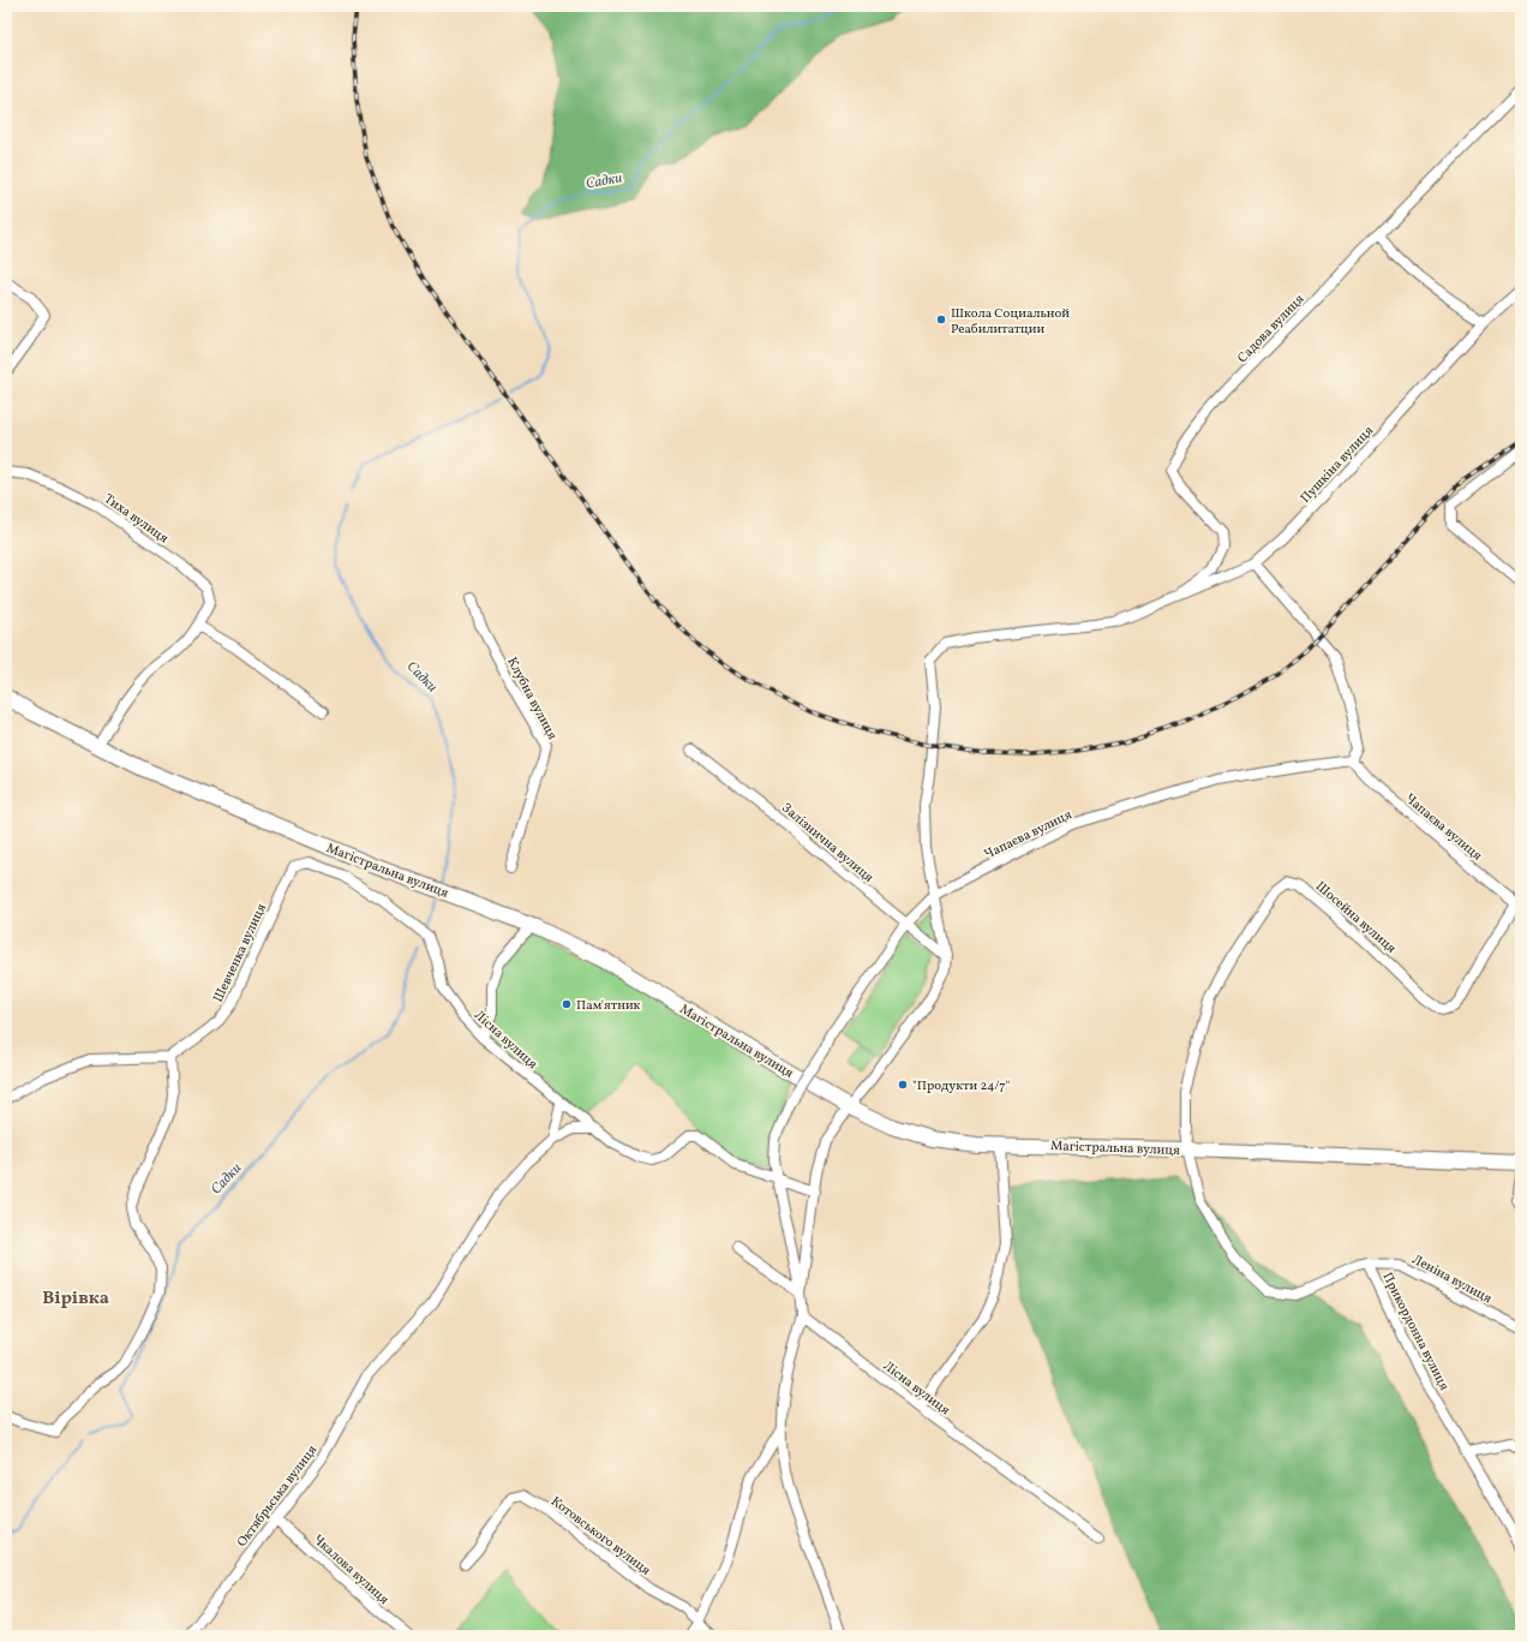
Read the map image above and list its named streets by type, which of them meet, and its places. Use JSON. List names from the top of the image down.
{
  "streets": {
    "main road": ["Магістральна вулиця"],
    "street": [
      "Садова вулиця",
      "Пушкіна вулиця",
      "Тиха вулиця",
      "Клубна вулиця",
      "Чапаєва вулиця",
      "Залізнична вулиця",
      "Шосейна вулиця",
      "Шевченка вулиця",
      "Лісна вулиця",
      "Леніна вулиця",
      "Прикордонна вулиця",
      "Октябрьська вулиця",
      "Котовського вулиця",
      "Чкалова вулиця"
    ]
  },
  "crossings": [
    ["Садова вулиця", "Пушкіна вулиця"],
    ["Пушкіна вулиця", "Чапаєва вулиця"],
    ["Пушкіна вулиця", "Залізнична вулиця"],
    ["Тиха вулиця", "Магістральна вулиця"],
    ["Чапаєва вулиця", "Залізнична вулиця"],
    ["Чапаєва вулиця", "Шосейна вулиця"],
    ["Чапаєва вулиця", "Лісна вулиця"],
    ["Магістральна вулиця", "Шосейна вулиця"],
    ["Магістральна вулиця", "Прикордонна вулиця"],
    ["Шосейна вулиця", "Прикордонна вулиця"],
    ["Шевченка вулиця", "Лісна вулиця"],
    ["Лісна вулиця", "Октябрьська вулиця"],
    ["Леніна вулиця", "Прикордонна вулиця"],
    ["Октябрьська вулиця", "Чкалова вулиця"]
  ],
  "districts": ["Вірівка"],
  "water": ["Садки"],
  "places": ["Школа Социальной Реабилитатции", "Пам'ятник", "\"Продукти 24/7\""]
}
